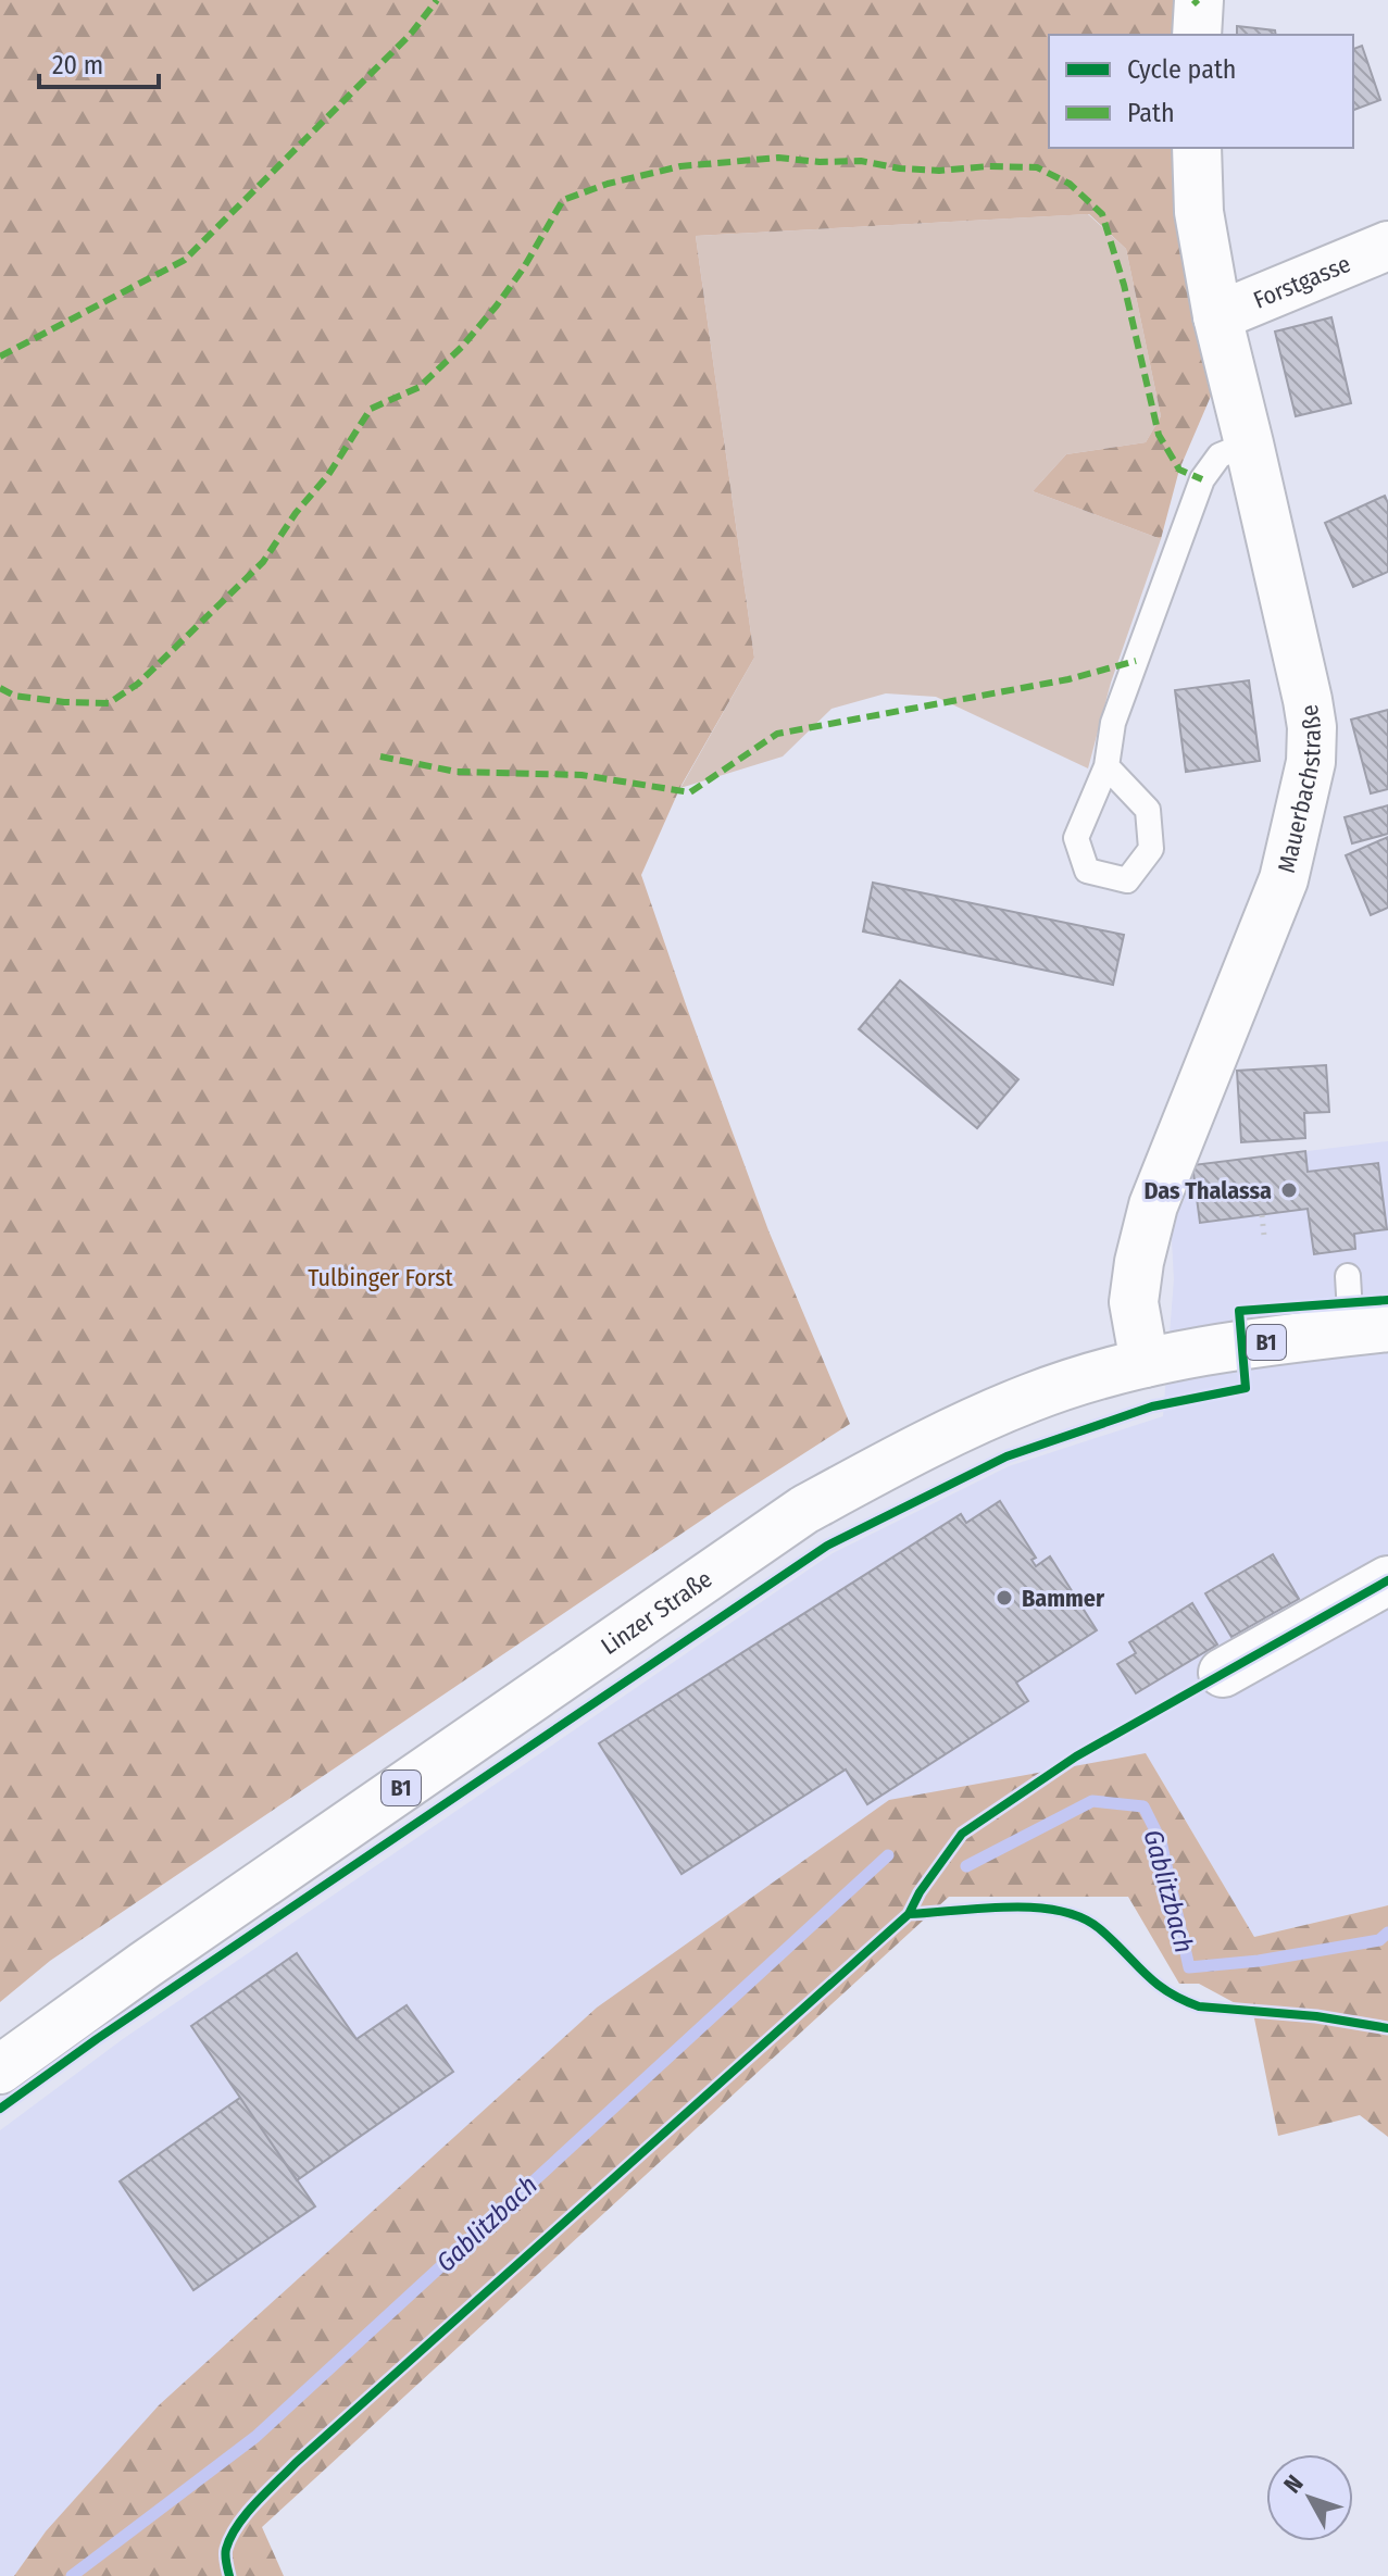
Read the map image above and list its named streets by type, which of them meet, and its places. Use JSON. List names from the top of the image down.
{
  "streets": {
    "street": [
      "Forstgasse",
      "Mauerbachstraße",
      "B1",
      "Linzer Straße"
    ]
  },
  "crossings": [
    ["Forstgasse", "Mauerbachstraße"],
    ["Mauerbachstraße", "Linzer Straße"]
  ],
  "water": ["Gablitzbach"],
  "parks": ["Tulbinger Forst"],
  "places": ["Das Thalassa", "Bammer"],
  "legend": ["Cycle path", "Path"],
  "scale_bar": "20 m",
  "north": "top left"
}
